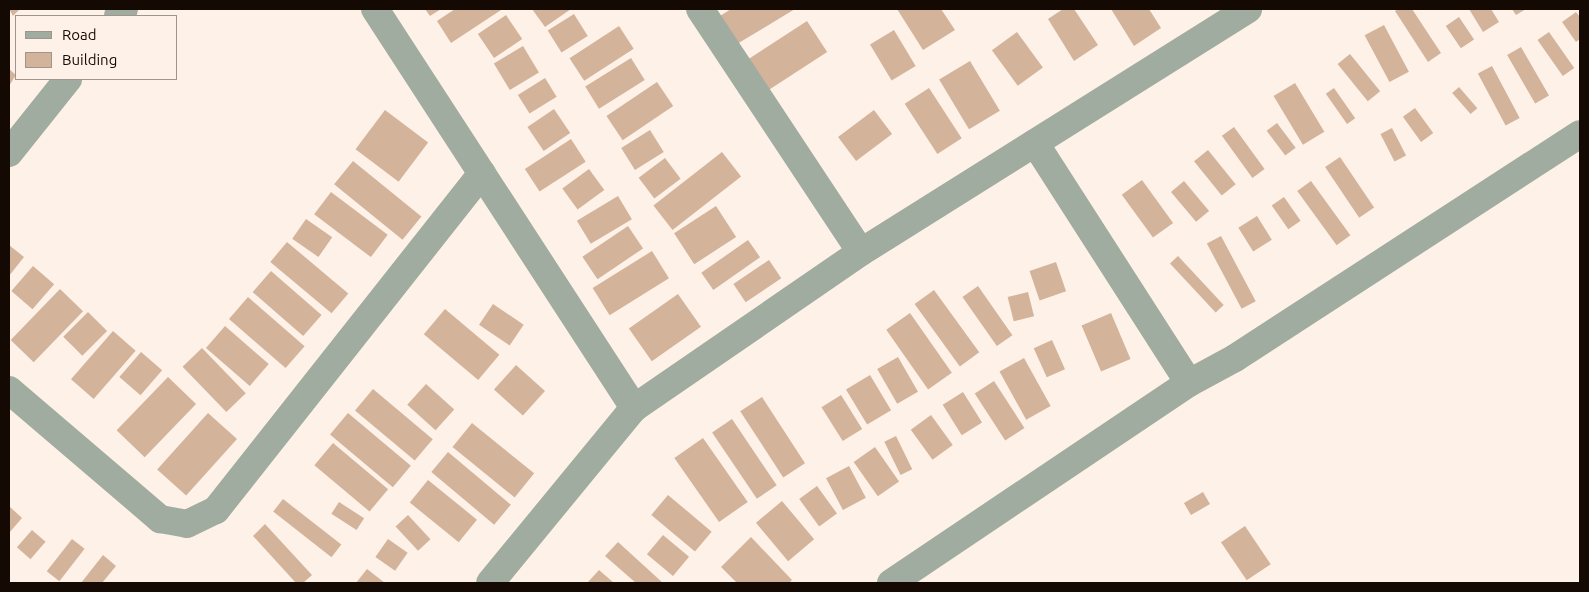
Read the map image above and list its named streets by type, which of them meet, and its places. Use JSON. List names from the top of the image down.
{
  "legend": ["Road", "Building"]
}
